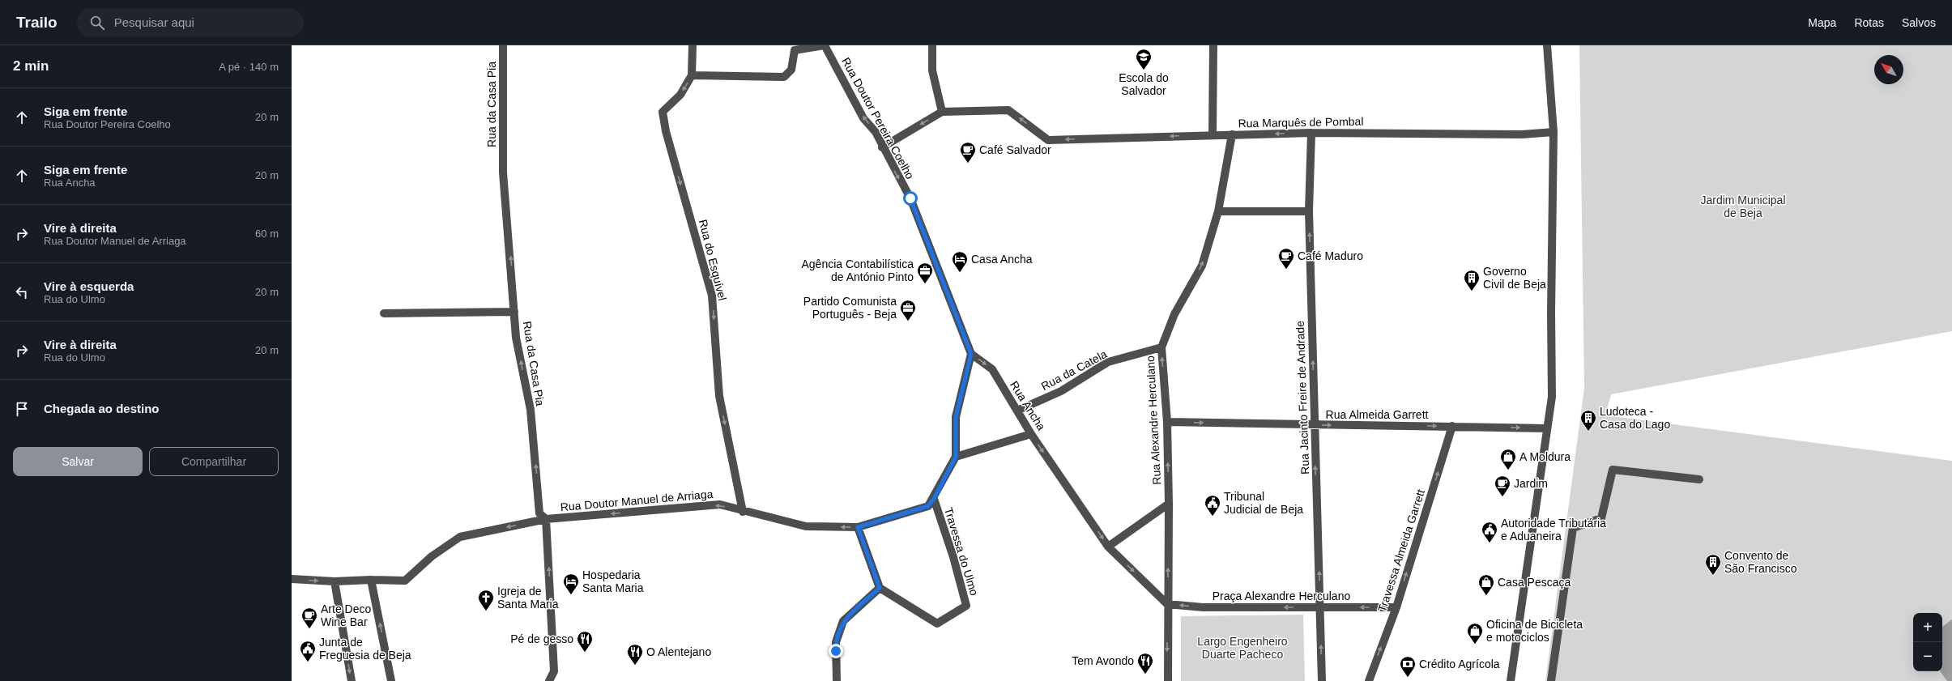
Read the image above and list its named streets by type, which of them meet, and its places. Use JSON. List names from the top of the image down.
{
  "streets": {
    "street": [
      "Rua da Casa Pia",
      "Rua Doutor Pereira Coelho",
      "Rua Marquês de Pombal",
      "Rua do Esquível",
      "Rua da Catela",
      "Rua Jacinto Freire de Andrade",
      "Rua Ancha",
      "Rua Almeida Garrett",
      "Rua Alexandre Herculano",
      "Rua Doutor Manuel de Arriaga",
      "Travessa Almeida Garrett",
      "Travessa do Ulmo",
      "Praça Alexandre Herculano"
    ]
  },
  "crossings": [
    ["Rua da Casa Pia", "Rua Doutor Manuel de Arriaga"],
    ["Rua Doutor Pereira Coelho", "Rua Ancha"],
    ["Rua Doutor Pereira Coelho", "Rua Doutor Manuel de Arriaga"],
    ["Rua Marquês de Pombal", "Rua Jacinto Freire de Andrade"],
    ["Rua Marquês de Pombal", "Rua Alexandre Herculano"],
    ["Rua do Esquível", "Rua Doutor Manuel de Arriaga"],
    ["Rua da Catela", "Rua Ancha"],
    ["Rua da Catela", "Rua Alexandre Herculano"],
    ["Rua Jacinto Freire de Andrade", "Rua Almeida Garrett"],
    ["Rua Jacinto Freire de Andrade", "Praça Alexandre Herculano"],
    ["Rua Ancha", "Rua Doutor Manuel de Arriaga"],
    ["Rua Almeida Garrett", "Rua Alexandre Herculano"],
    ["Rua Almeida Garrett", "Travessa Almeida Garrett"],
    ["Rua Alexandre Herculano", "Praça Alexandre Herculano"],
    ["Rua Doutor Manuel de Arriaga", "Travessa do Ulmo"],
    ["Travessa Almeida Garrett", "Praça Alexandre Herculano"]
  ],
  "one_way": [
    "Rua da Casa Pia",
    "Rua Marquês de Pombal",
    "Rua do Esquível",
    "Rua Jacinto Freire de Andrade",
    "Rua Ancha",
    "Rua Almeida Garrett",
    "Rua Doutor Manuel de Arriaga",
    "Travessa Almeida Garrett",
    "Praça Alexandre Herculano"
  ],
  "parks": ["Jardim Municipal de Beja", "Largo Engenheiro Duarte Pacheco"],
  "places": {
    "school or university": ["Escola do Salvador"],
    "cafe": [
      "Café Salvador",
      "Café Maduro",
      "Jardim",
      "Arte Deco Wine Bar"
    ],
    "hotel": ["Casa Ancha", "Hospedaria Santa Maria"],
    "office": ["Agência Contabilística de António Pinto", "Partido Comunista Português - Beja"],
    "building": ["Governo Civil de Beja", "Ludoteca - Casa do Lago", "Convento de São Francisco"],
    "shop": ["A Moldura", "Casa Pescaça", "Oficina de Bicicleta e motociclos"],
    "public building": ["Tribunal Judicial de Beja", "Autoridade Tributária e Aduaneira", "Junta de Freguesia de Beja"],
    "church": ["Igreja de Santa Maria"],
    "restaurant": ["Pé de gesso", "O Alentejano", "Tem Avondo"],
    "bank": ["Crédito Agrícola"]
  },
  "north": "top left",
  "page": {
    "header": "Trailo",
    "search": "Pesquisar aqui",
    "nav": ["Mapa", "Rotas", "Salvos"],
    "heading": ["2 min", "A pé · 140 m"],
    "list": [
      ["Siga em frente", "Rua Doutor Pereira Coelho", "20 m"],
      ["Siga em frente", "Rua Ancha", "20 m"],
      ["Vire à direita", "Rua Doutor Manuel de Arriaga", "60 m"],
      ["Vire à esquerda", "Rua do Ulmo", "20 m"],
      ["Vire à direita", "Rua do Ulmo", "20 m"],
      "Chegada ao destino"
    ],
    "buttons": ["Salvar", "Compartilhar"],
    "map_buttons": ["+", "−"]
  }
}
